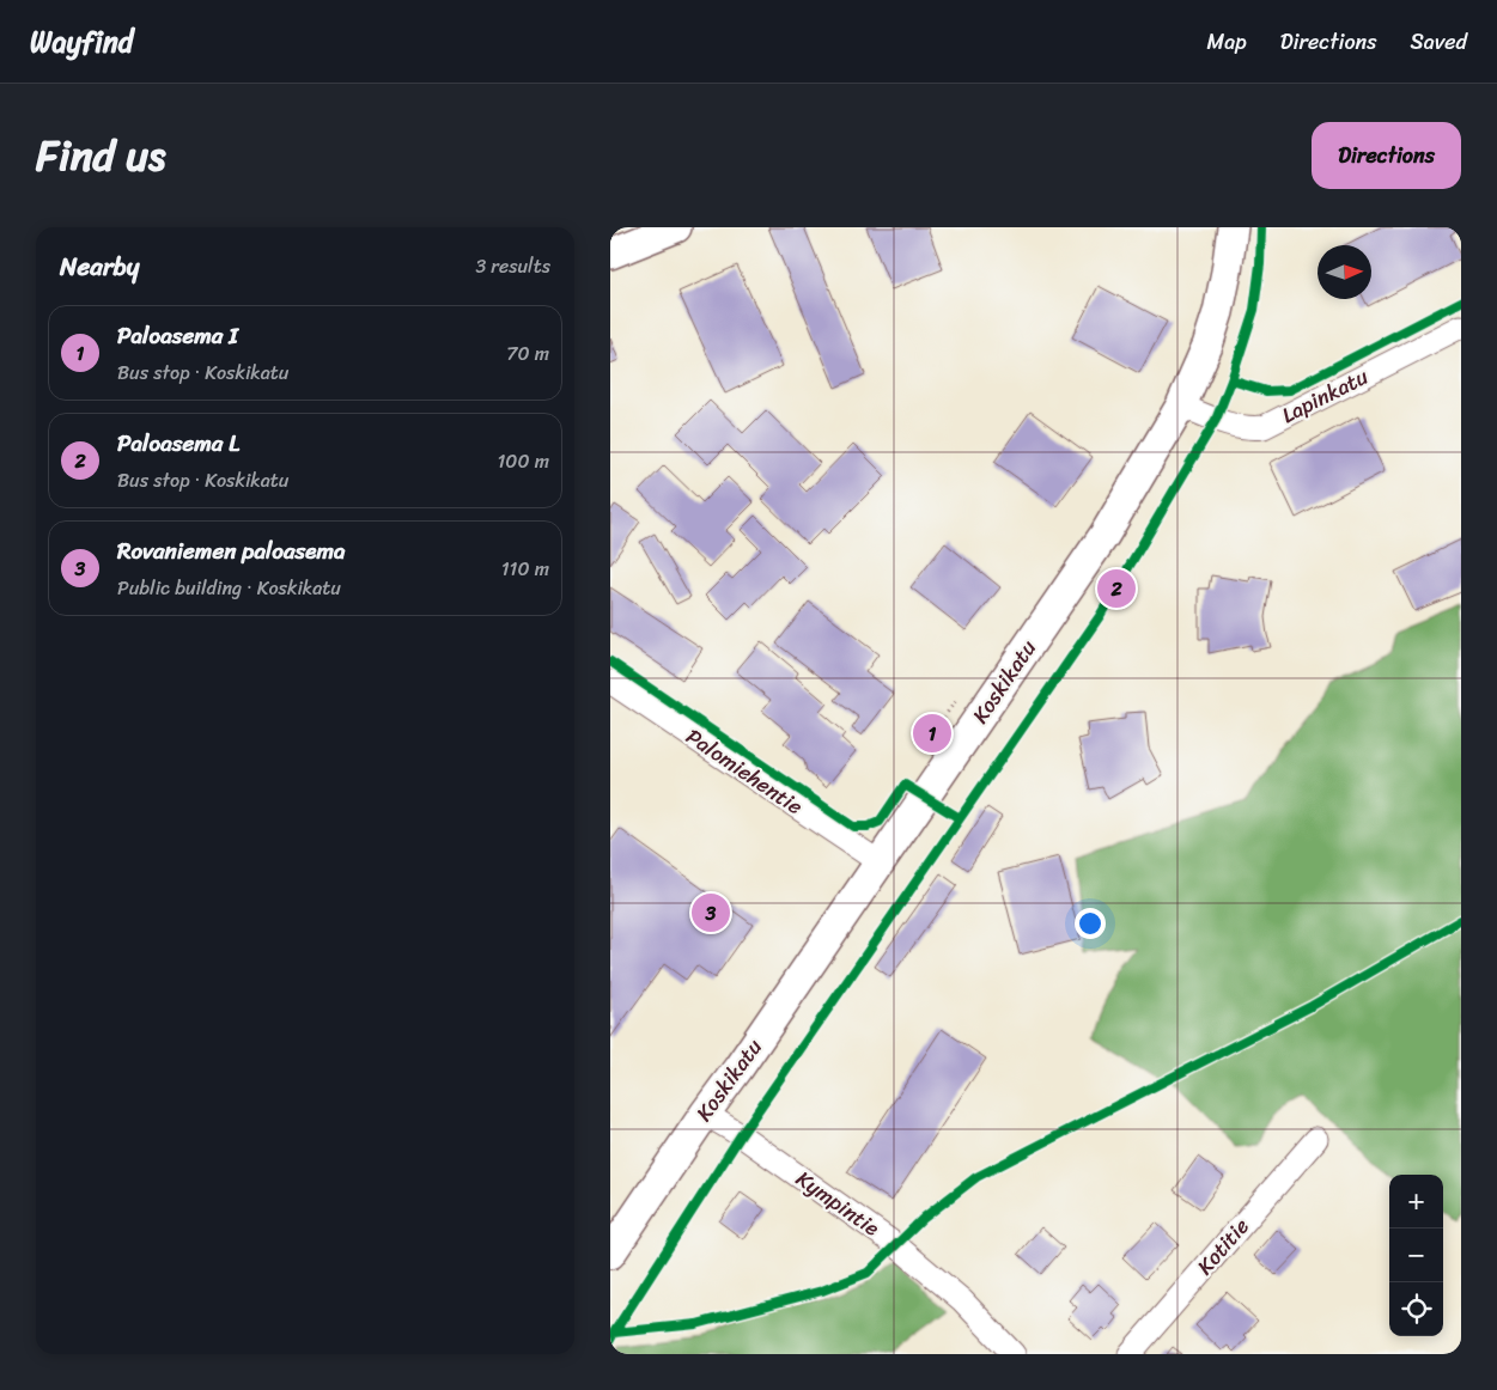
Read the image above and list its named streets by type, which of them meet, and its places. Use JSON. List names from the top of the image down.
{
  "streets": {
    "main road": ["Koskikatu"],
    "street": [
      "Lapinkatu",
      "Palomiehentie",
      "Kympintie",
      "Kotitie"
    ]
  },
  "crossings": [
    ["Lapinkatu", "Koskikatu"],
    ["Koskikatu", "Palomiehentie"],
    ["Koskikatu", "Kympintie"]
  ],
  "north": "right",
  "page": {
    "header": "Wayfind",
    "nav": ["Map", "Directions", "Saved"],
    "title": "Find us",
    "buttons": "Directions",
    "heading": ["Nearby", "3 results"],
    "list": [
      {
        "mark": "1",
        "name": "Paloasema I",
        "note": "Bus stop · Koskikatu",
        "value": "70 m"
      },
      {
        "mark": "2",
        "name": "Paloasema L",
        "note": "Bus stop · Koskikatu",
        "value": "100 m"
      },
      {
        "mark": "3",
        "name": "Rovaniemen paloasema",
        "note": "Public building · Koskikatu",
        "value": "110 m"
      }
    ],
    "pins": ["2", "1", "3"],
    "map_buttons": ["+", "−"]
  }
}
